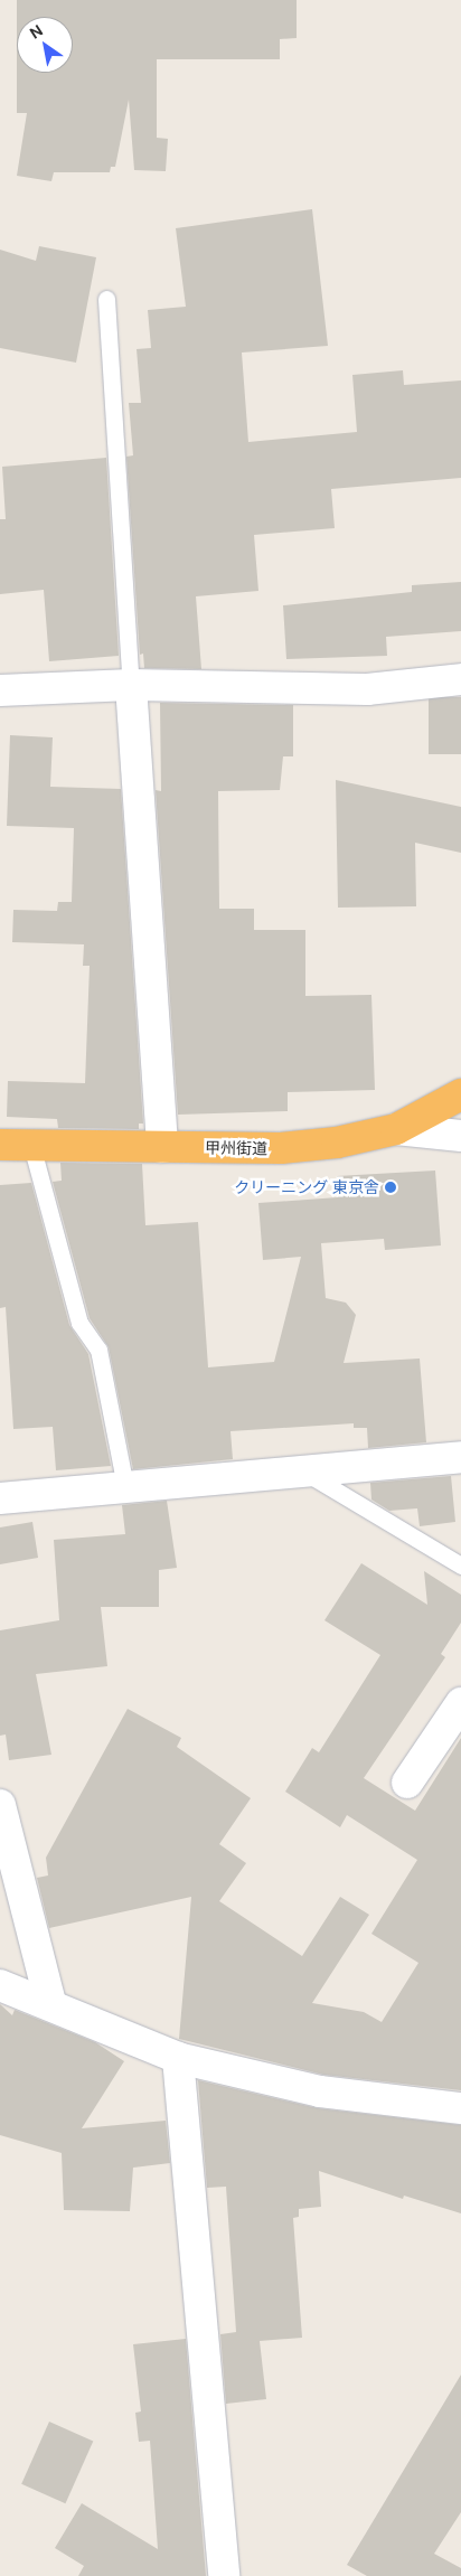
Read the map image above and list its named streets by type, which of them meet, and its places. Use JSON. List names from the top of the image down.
{
  "streets": {
    "highway": ["甲州街道"]
  },
  "places": ["クリーニング 東京舎"],
  "north": "top left"
}
